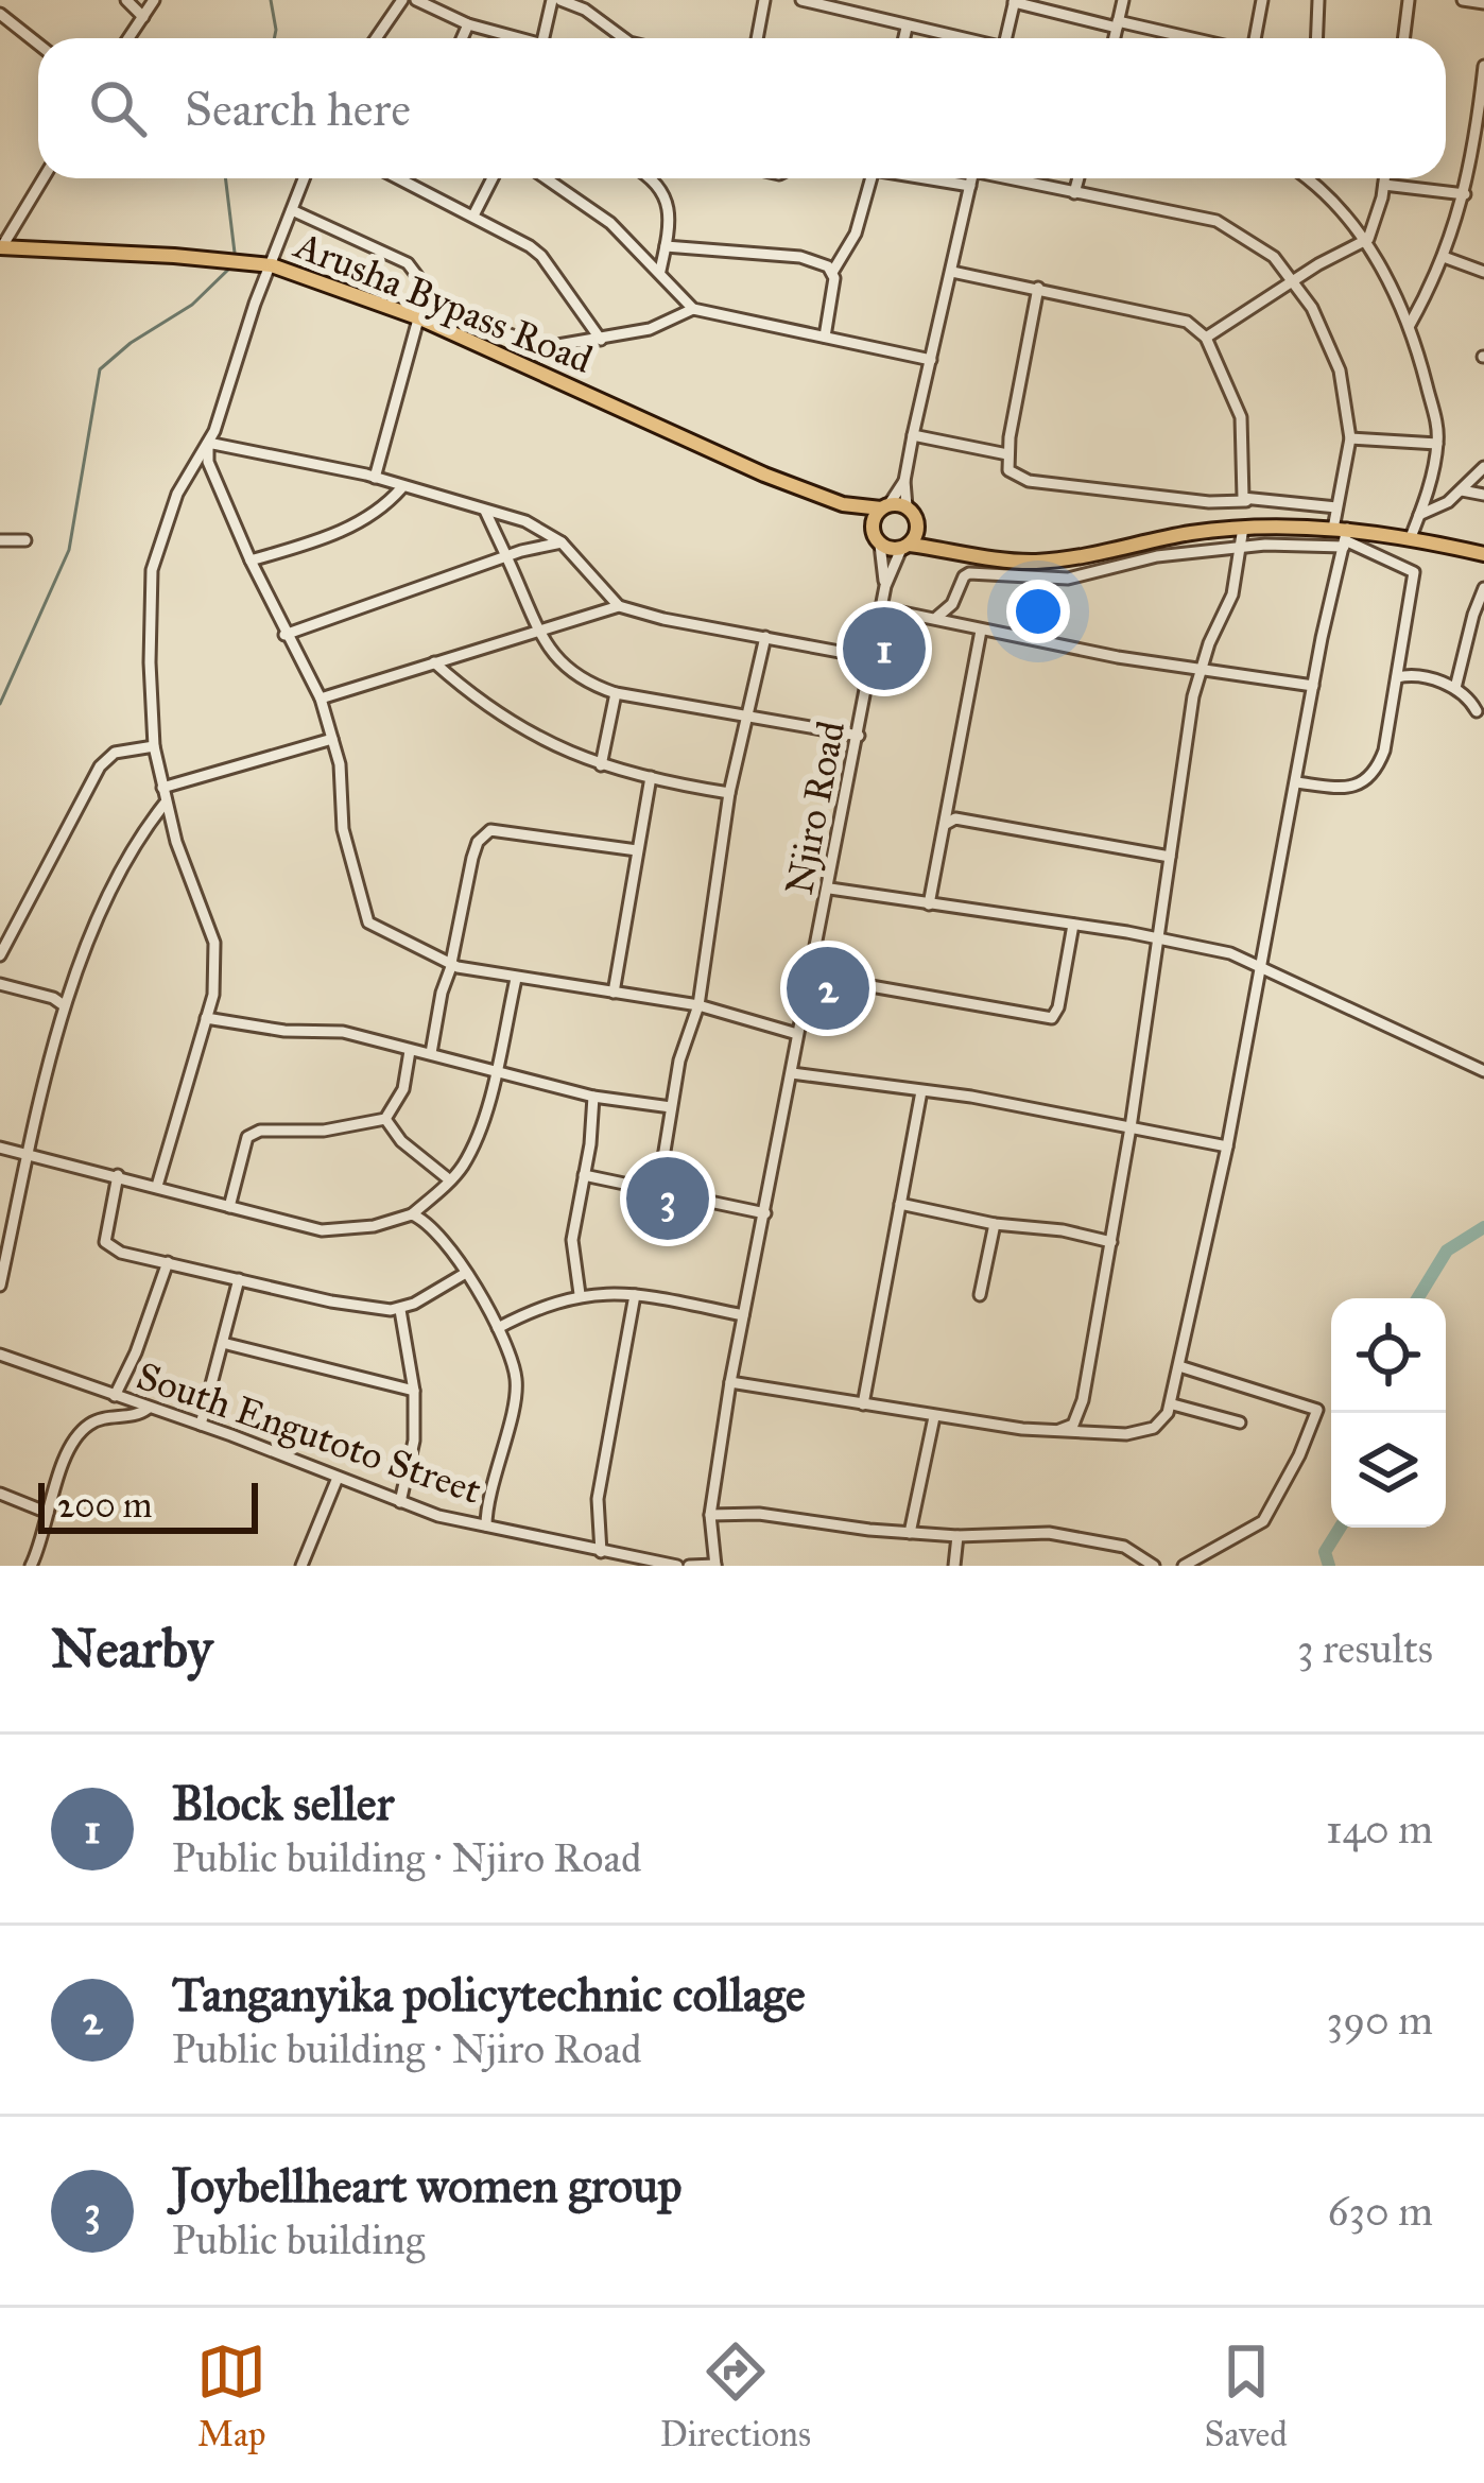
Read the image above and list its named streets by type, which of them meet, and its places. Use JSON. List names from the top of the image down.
{
  "streets": {
    "main road": ["Arusha Bypass Road"],
    "street": ["Njiro Road", "South Engutoto Street"]
  },
  "crossings": [
    ["Arusha Bypass Road", "Njiro Road"]
  ],
  "scale_bar": "200 m",
  "page": {
    "search": "Search here",
    "pins": ["1", "2", "3"],
    "scale": "200 m",
    "heading": ["Nearby", "3 results"],
    "list": [
      {
        "mark": "1",
        "name": "Block seller",
        "note": "Public building · Njiro Road",
        "value": "140 m"
      },
      {
        "mark": "2",
        "name": "Tanganyika policytechnic collage",
        "note": "Public building · Njiro Road",
        "value": "390 m"
      },
      {
        "mark": "3",
        "name": "Joybellheart women group",
        "note": "Public building",
        "value": "630 m"
      }
    ],
    "nav": ["Map", "Directions", "Saved"]
  }
}
